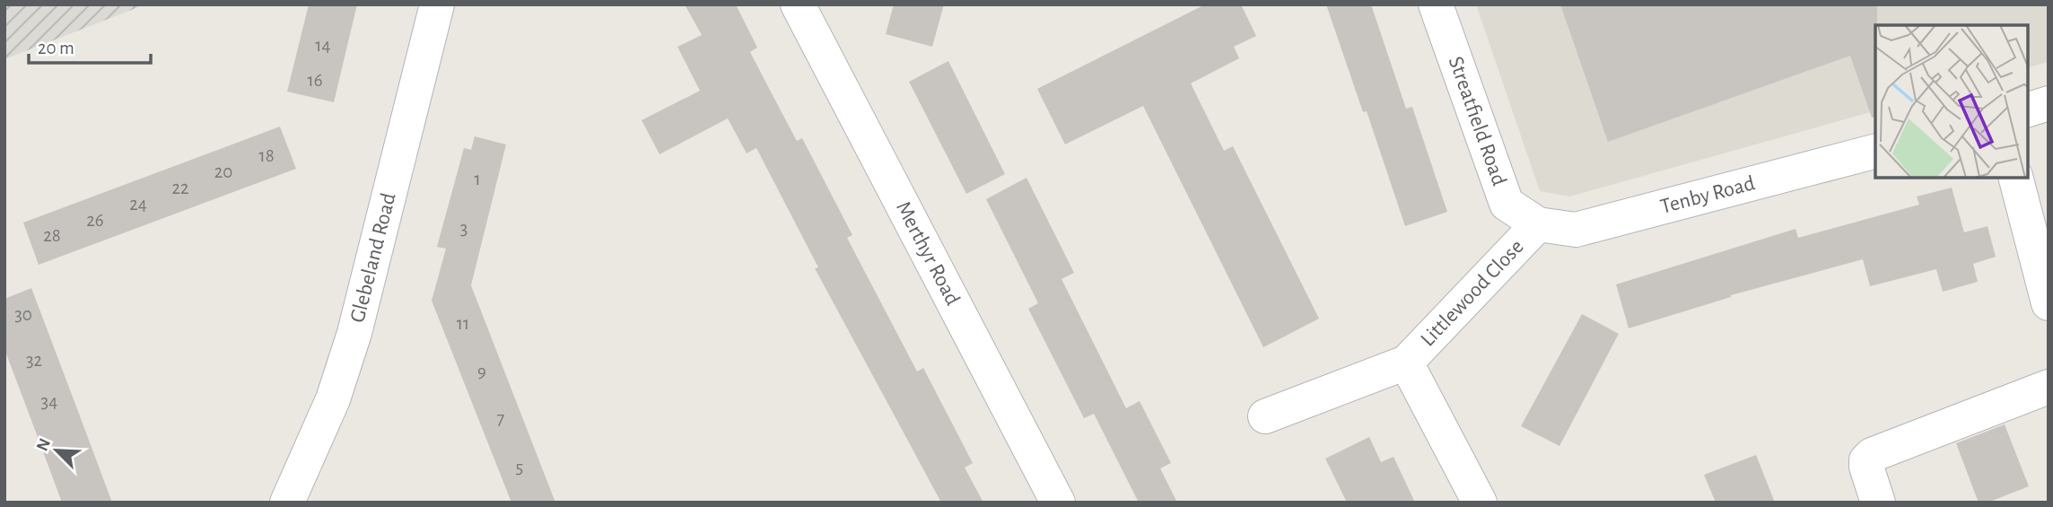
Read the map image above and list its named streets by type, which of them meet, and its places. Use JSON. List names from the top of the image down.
{
  "streets": {
    "street": [
      "Streatfield Road",
      "Tenby Road",
      "Merthyr Road",
      "Glebeland Road",
      "Littlewood Close"
    ]
  },
  "crossings": [
    ["Streatfield Road", "Tenby Road"],
    ["Streatfield Road", "Littlewood Close"],
    ["Tenby Road", "Littlewood Close"]
  ],
  "house_numbers": [
    "14",
    "16",
    "18",
    "20",
    "1",
    "22",
    "24",
    "26",
    "3",
    "28",
    "30",
    "11",
    "32",
    "9",
    "34",
    "7",
    "5"
  ],
  "scale_bar": "20 m",
  "north": "top left"
}
